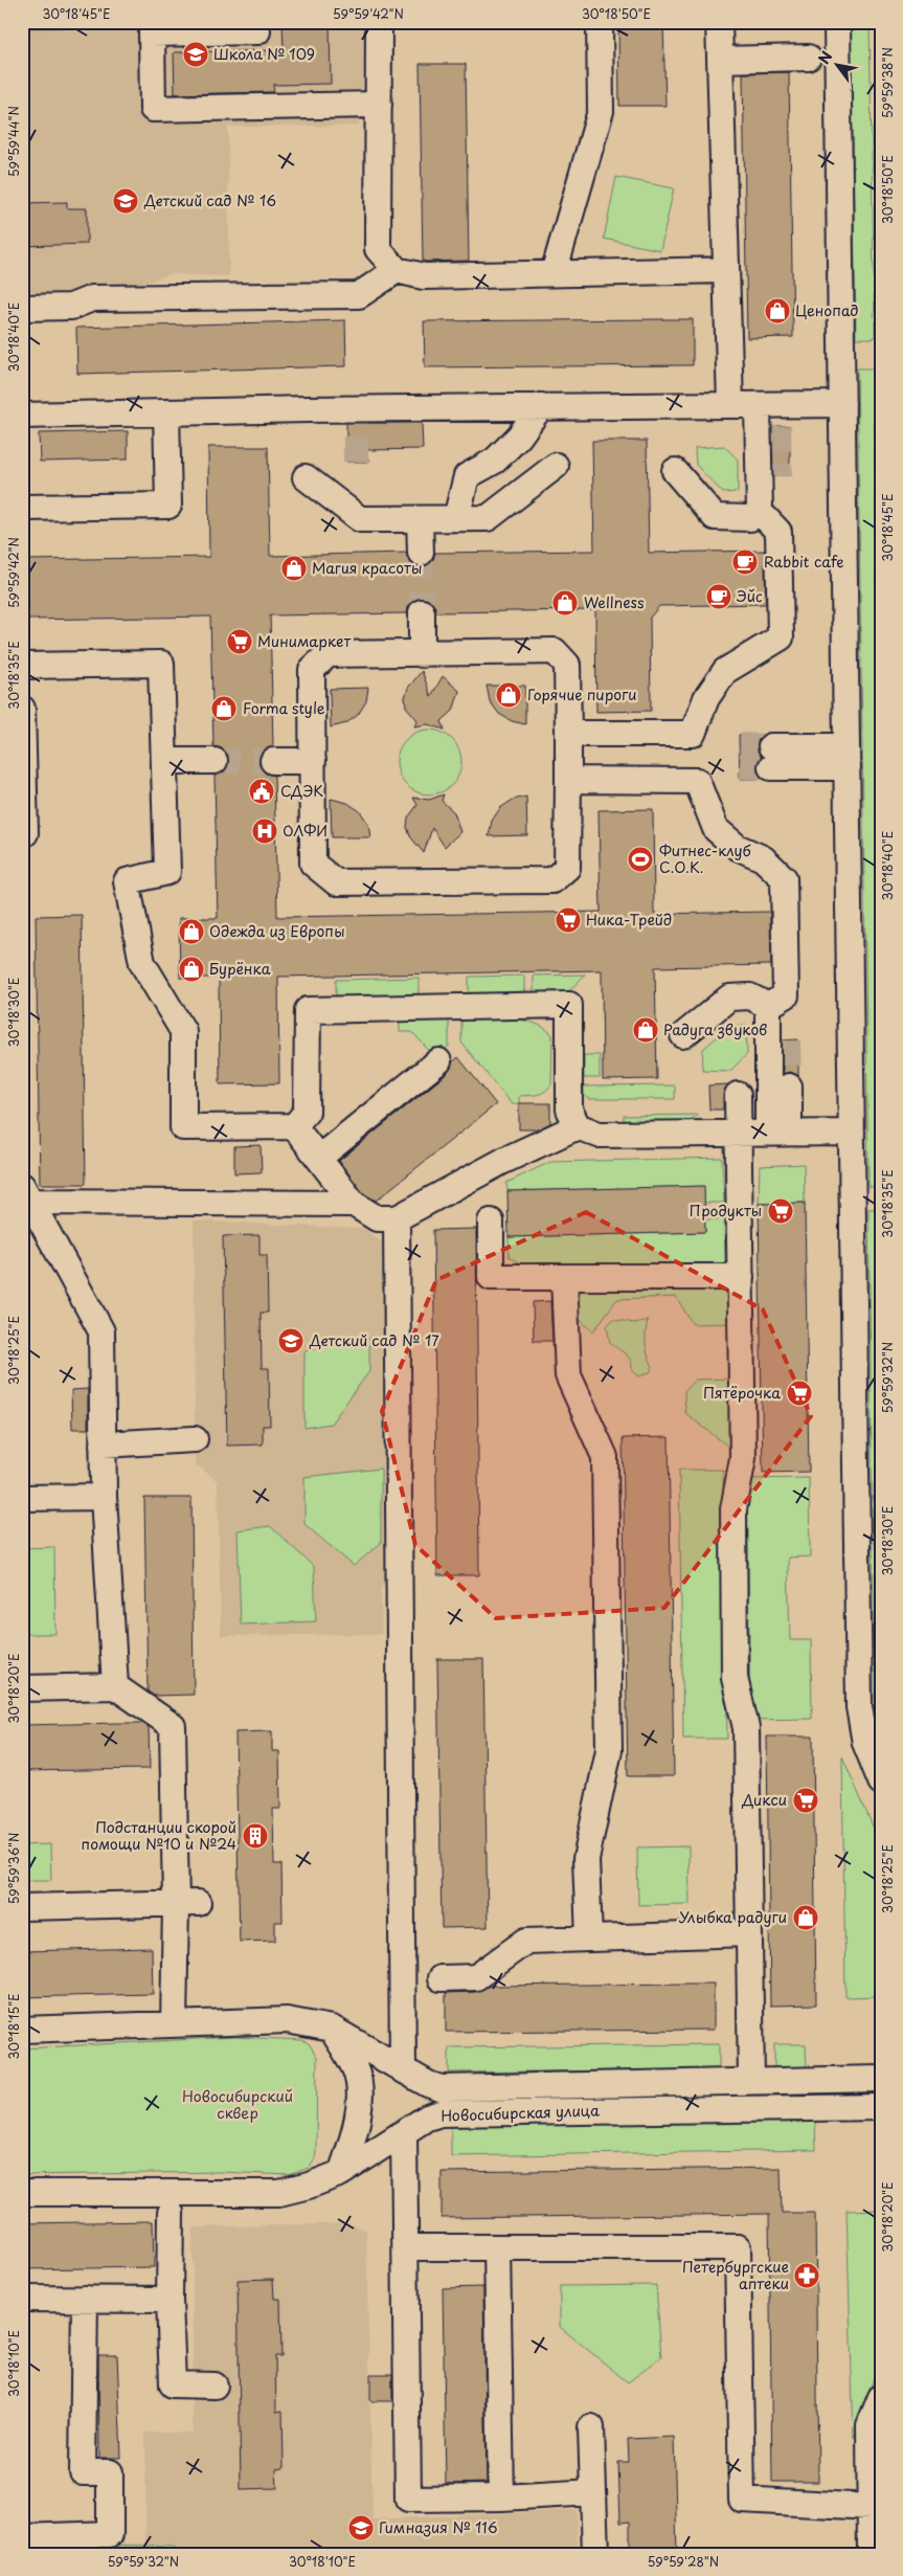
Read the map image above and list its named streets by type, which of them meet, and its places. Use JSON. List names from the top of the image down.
{
  "streets": {
    "street": ["Новосибирская улица"]
  },
  "parks": ["Новосибирский сквер"],
  "places": {
    "school or university": [
      "Школа № 109",
      "Детский сад № 16",
      "Детский сад № 17",
      "Гимназия № 116"
    ],
    "shop": [
      "Ценопад",
      "Магия красоты",
      "Wellness",
      "Горячие пироги",
      "Forma style",
      "Одежда из Европы",
      "Бурёнка",
      "Радуга звуков",
      "Улыбка радуги"
    ],
    "cafe": ["Rabbit cafe", "Эйс"],
    "supermarket": [
      "Минимаркет",
      "Ника-Трейд",
      "Продукты",
      "Пятёрочка",
      "Дикси"
    ],
    "public building": ["СДЭК"],
    "hospital": ["ОЛФИ"],
    "sports": ["Фитнес-клуб С.О.К."],
    "building": ["Подстанции скорой помощи №10 и №24"],
    "pharmacy": ["Петербургские аптеки"]
  },
  "north": "top left",
  "coordinates": [
    "30°18'45\"E",
    "59°59'42\"N",
    "30°18'50\"E",
    "59°59'38\"N",
    "59°59'44\"N",
    "30°18'40\"E",
    "30°18'35\"E",
    "30°18'30\"E",
    "30°18'25\"E",
    "59°59'32\"N",
    "30°18'20\"E",
    "59°59'36\"N",
    "30°18'15\"E",
    "30°18'10\"E",
    "59°59'28\"N"
  ]
}
